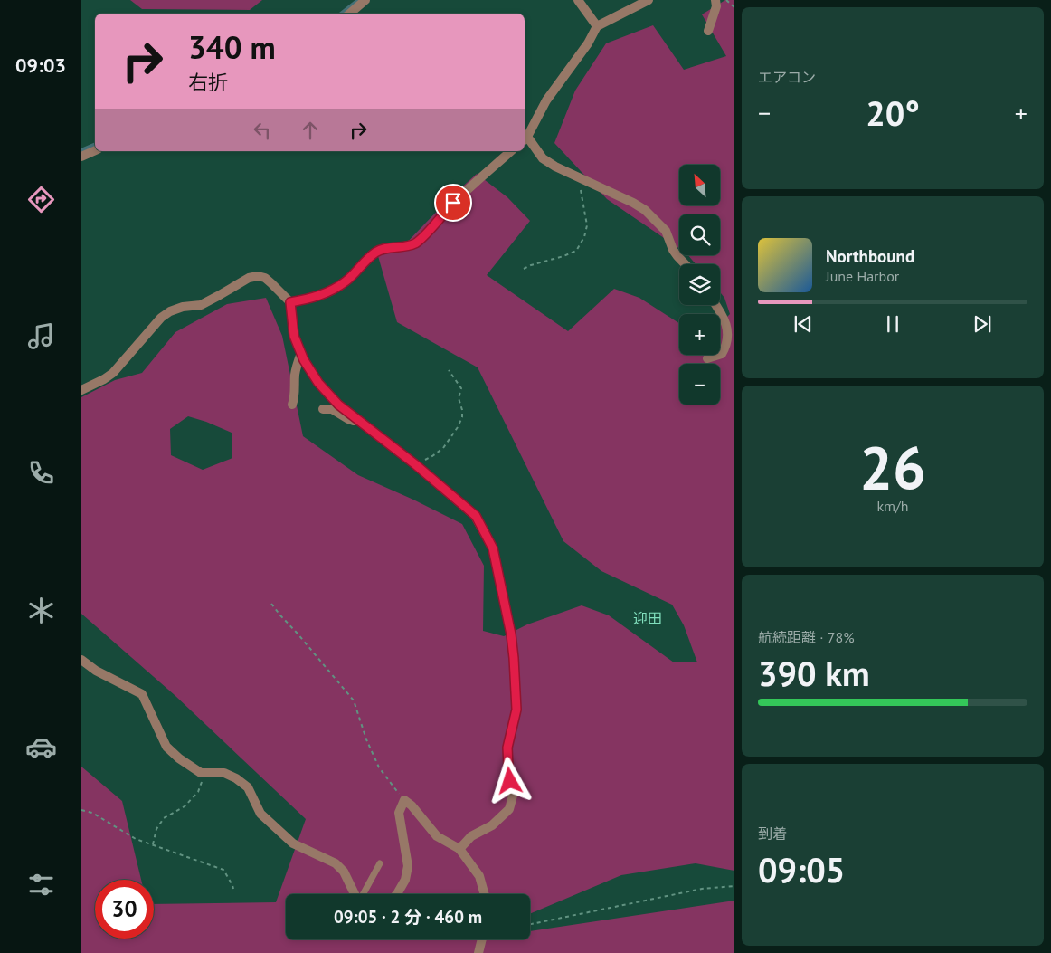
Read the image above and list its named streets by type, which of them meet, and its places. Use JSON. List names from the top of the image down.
{
  "districts": ["迎田"],
  "north": "top left",
  "page": {
    "tabs": "09:03",
    "tile": [
      "エアコン",
      ["26", "km/h"],
      ["航続距離 · 78%", "390 km"],
      ["到着", "09:05"]
    ],
    "turn": ["340 m", "右折"],
    "heat": ["−", "20°", "+"],
    "map_buttons": ["+", "−"],
    "song": ["Northbound", "June Harbor"],
    "limit": "30",
    "trip": "09:05 · 2 分 · 460 m"
  }
}
